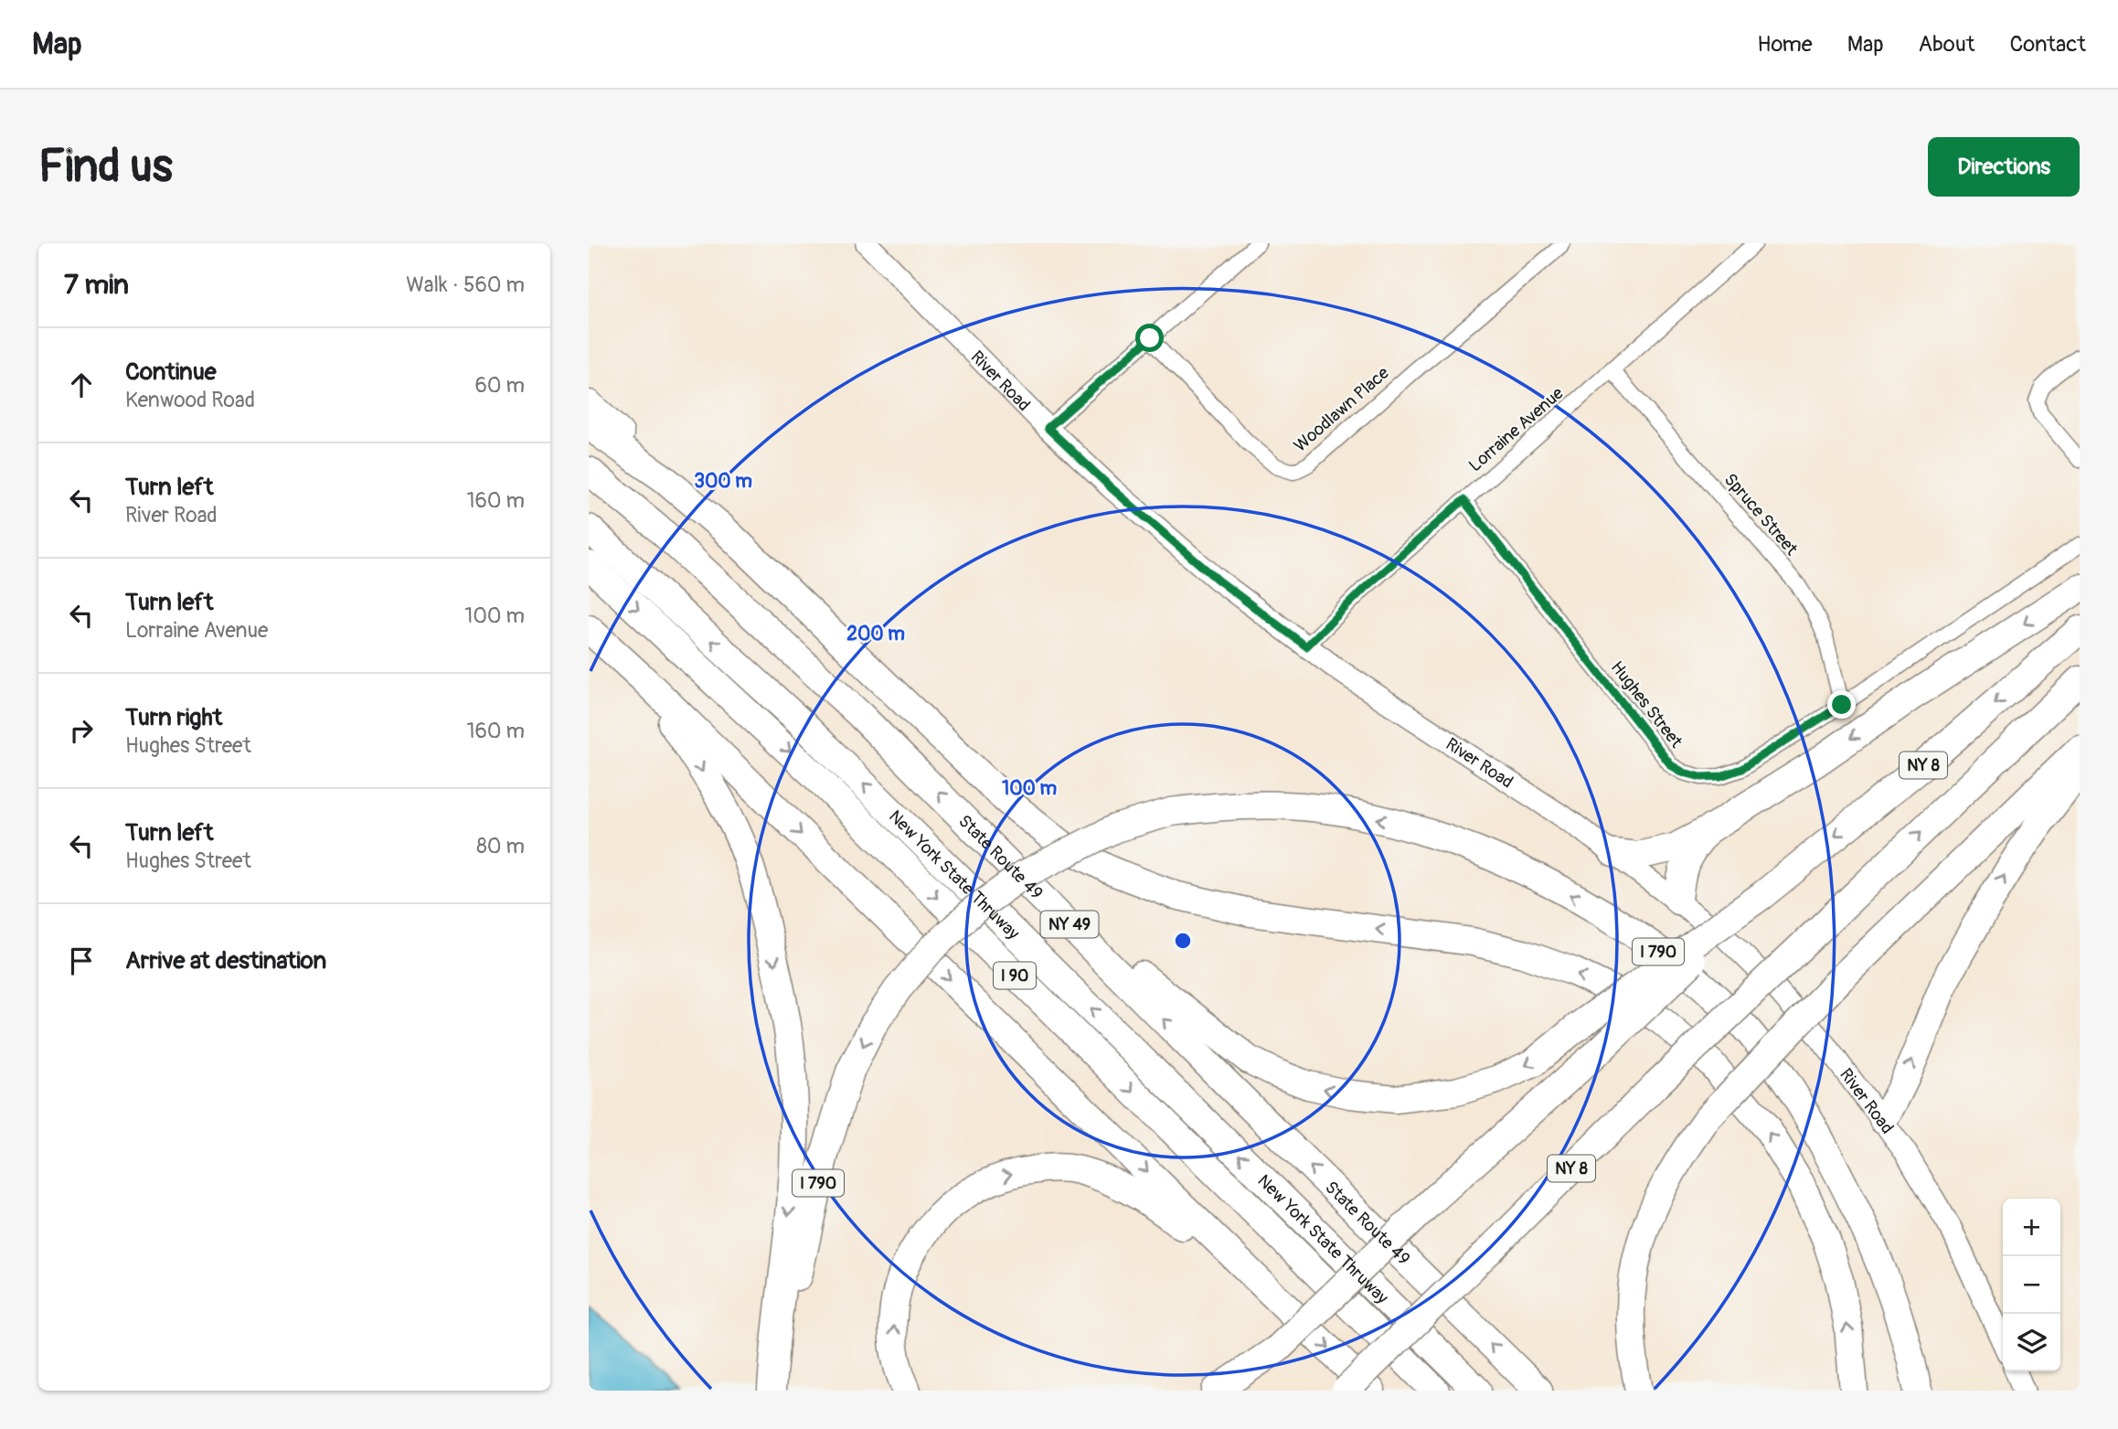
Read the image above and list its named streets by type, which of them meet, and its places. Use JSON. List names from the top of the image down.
{
  "streets": {
    "highway": [
      "NY 8",
      "State Route 49",
      "New York State Thruway",
      "NY 49",
      "I 790",
      "I 90"
    ],
    "main road": ["River Road"],
    "street": [
      "Woodlawn Place",
      "Lorraine Avenue",
      "Spruce Street",
      "Hughes Street"
    ]
  },
  "crossings": [
    ["River Road", "Lorraine Avenue"],
    ["Lorraine Avenue", "Spruce Street"],
    ["Lorraine Avenue", "Hughes Street"],
    ["Spruce Street", "Hughes Street"]
  ],
  "page": {
    "header": "Map",
    "nav": [
      "Home",
      "Map",
      "About",
      "Contact"
    ],
    "buttons": "Directions",
    "title": "Find us",
    "heading": ["7 min", "Walk · 560 m"],
    "list": [
      ["Continue", "Kenwood Road", "60 m"],
      ["Turn left", "River Road", "160 m"],
      ["Turn left", "Lorraine Avenue", "100 m"],
      ["Turn right", "Hughes Street", "160 m"],
      ["Turn left", "Hughes Street", "80 m"],
      "Arrive at destination"
    ],
    "map_buttons": ["+", "−"]
  },
  "rings": ["300 m", "200 m", "100 m"]
}
